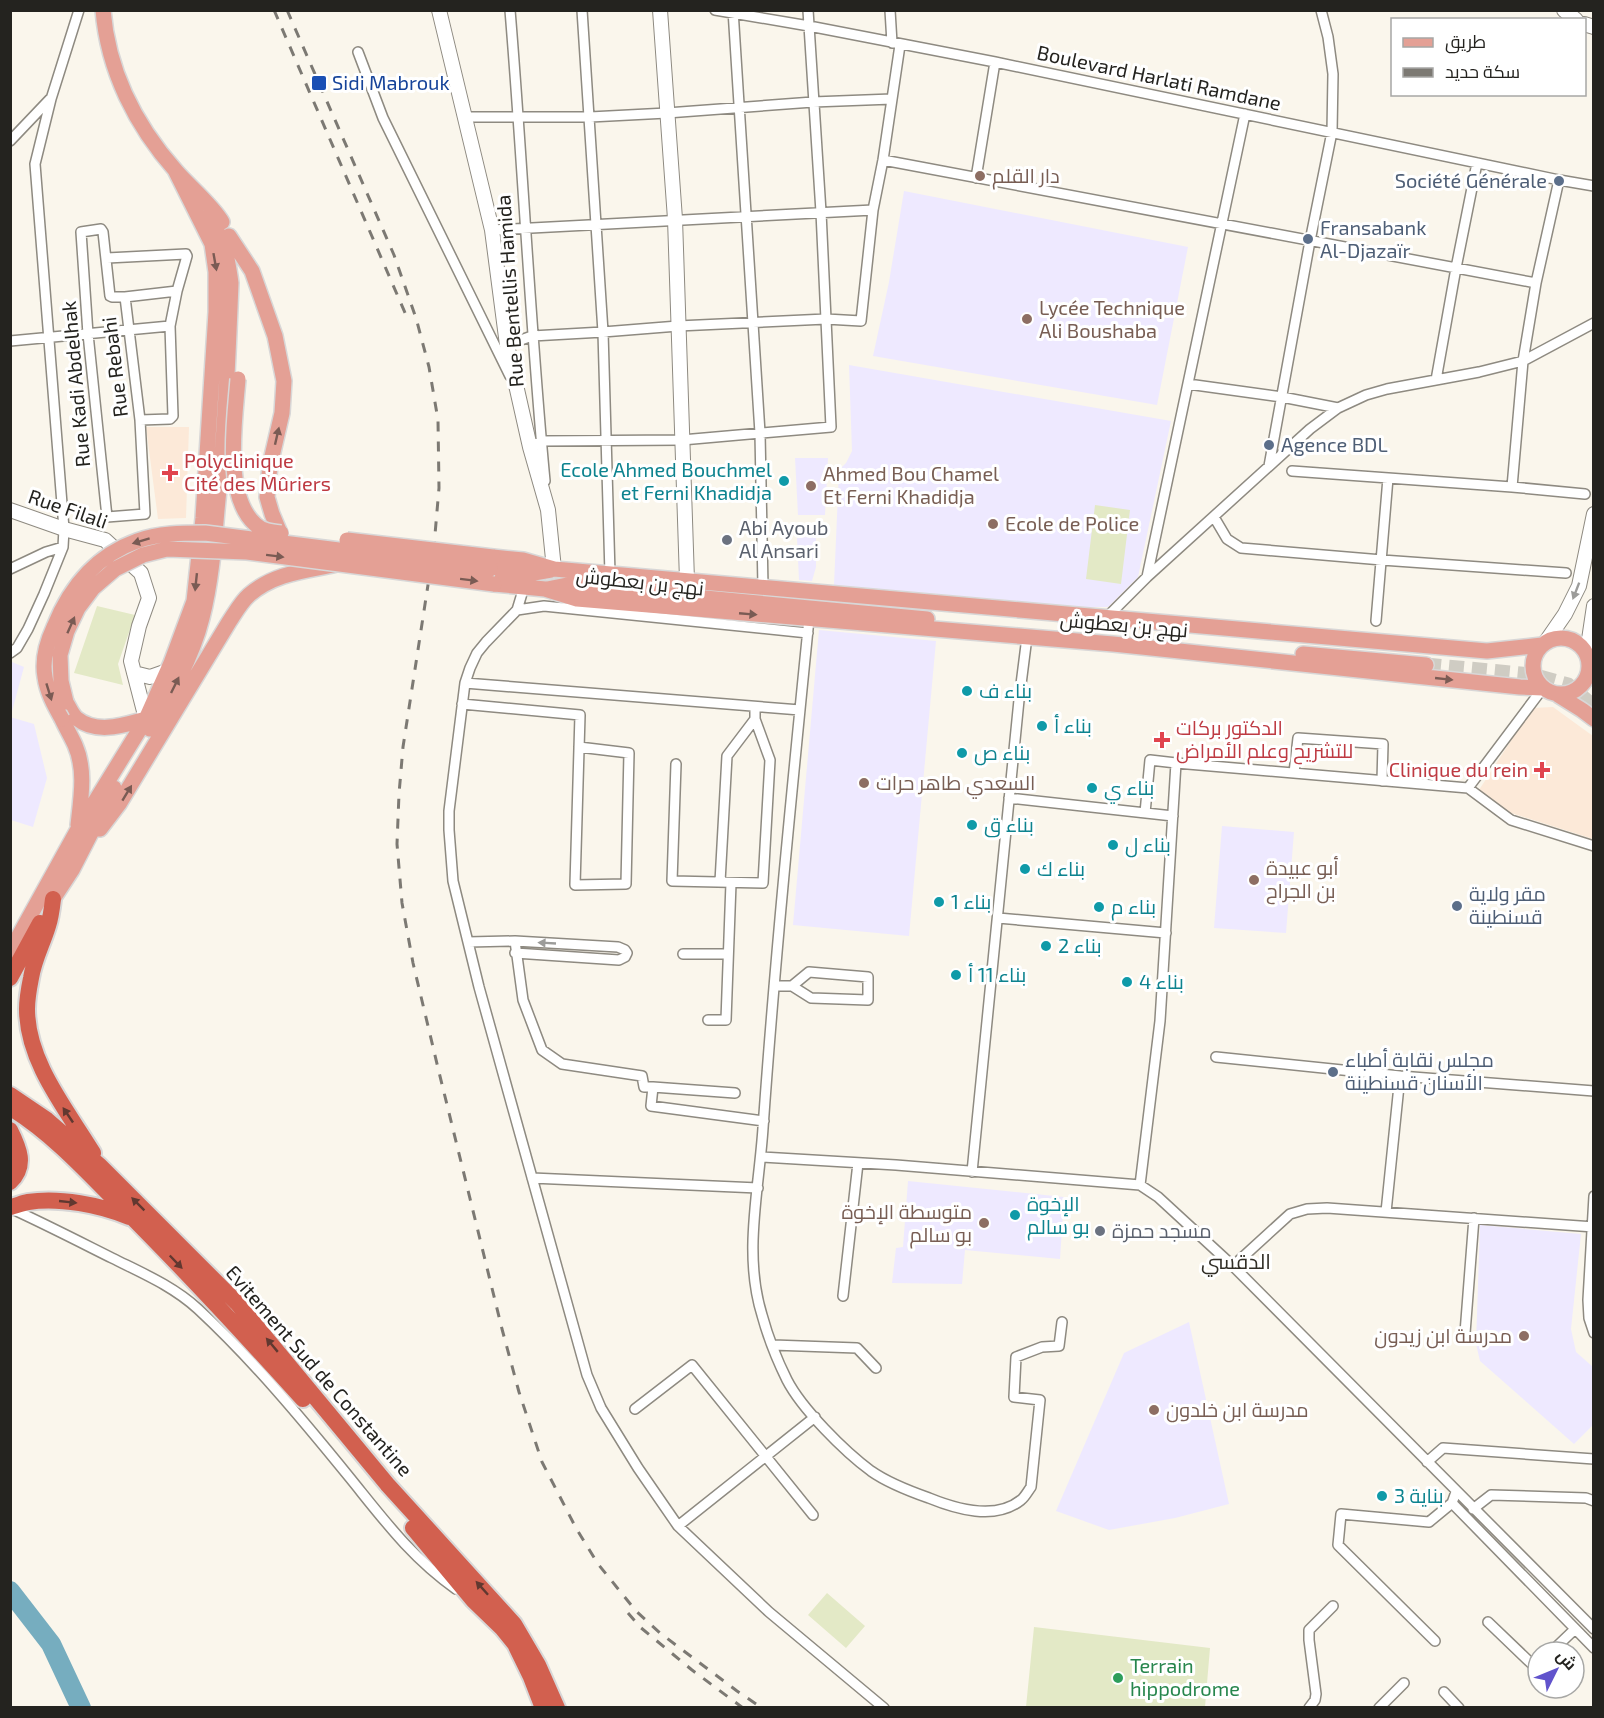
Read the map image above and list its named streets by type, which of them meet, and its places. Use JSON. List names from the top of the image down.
{
  "streets": {
    "highway": ["Evitement Sud de Constantine"],
    "main road": ["نهج بن بعطوش"],
    "street": [
      "Boulevard Harlati Ramdane",
      "Rue Bentellis Hamida",
      "Rue Rebahi",
      "Rue Kadi Abdelhak",
      "Rue Filali"
    ]
  },
  "crossings": [
    ["Rue Rebahi", "Rue Kadi Abdelhak"]
  ],
  "districts": ["الدقسي"],
  "places": {
    "transit": ["Sidi Mabrouk"],
    "other": [
      "دار القلم",
      "Société Générale",
      "Fransabank Al-Djazaïr",
      "Lycée Technique Ali Boushaba",
      "Agence BDL",
      "Ecole Ahmed Bouchmel et Ferni Khadidja",
      "Ahmed Bou Chamel Et Ferni Khadidja",
      "Ecole de Police",
      "Abi Ayoub Al Ansari",
      "بناء ف",
      "بناء أ",
      "بناء ص",
      "السعدي طاهر حرات",
      "بناء ي",
      "بناء ق",
      "بناء ل",
      "بناء ك",
      "أبو عبيدة بن الجراح",
      "بناء 1",
      "مقر ولاية قسنطينة",
      "بناء م",
      "بناء 2",
      "بناء 11 أ",
      "بناء 4",
      "مجلس نقابة أطباء الأسنان قسنطينة",
      "الإخوة بو سالم",
      "متوسطة الإخوة بو سالم",
      "مسجد حمزة",
      "مدرسة ابن زيدون",
      "مدرسة ابن خلدون",
      "بناية 3",
      "Terrain hippodrome"
    ],
    "health": ["Polyclinique Cité des Mûriers", "الدكتور بركات للتشريح وعلم الأمراض", "Clinique du rein"]
  },
  "legend": ["طريق", "سكة حديد"],
  "north": "top right"
}
